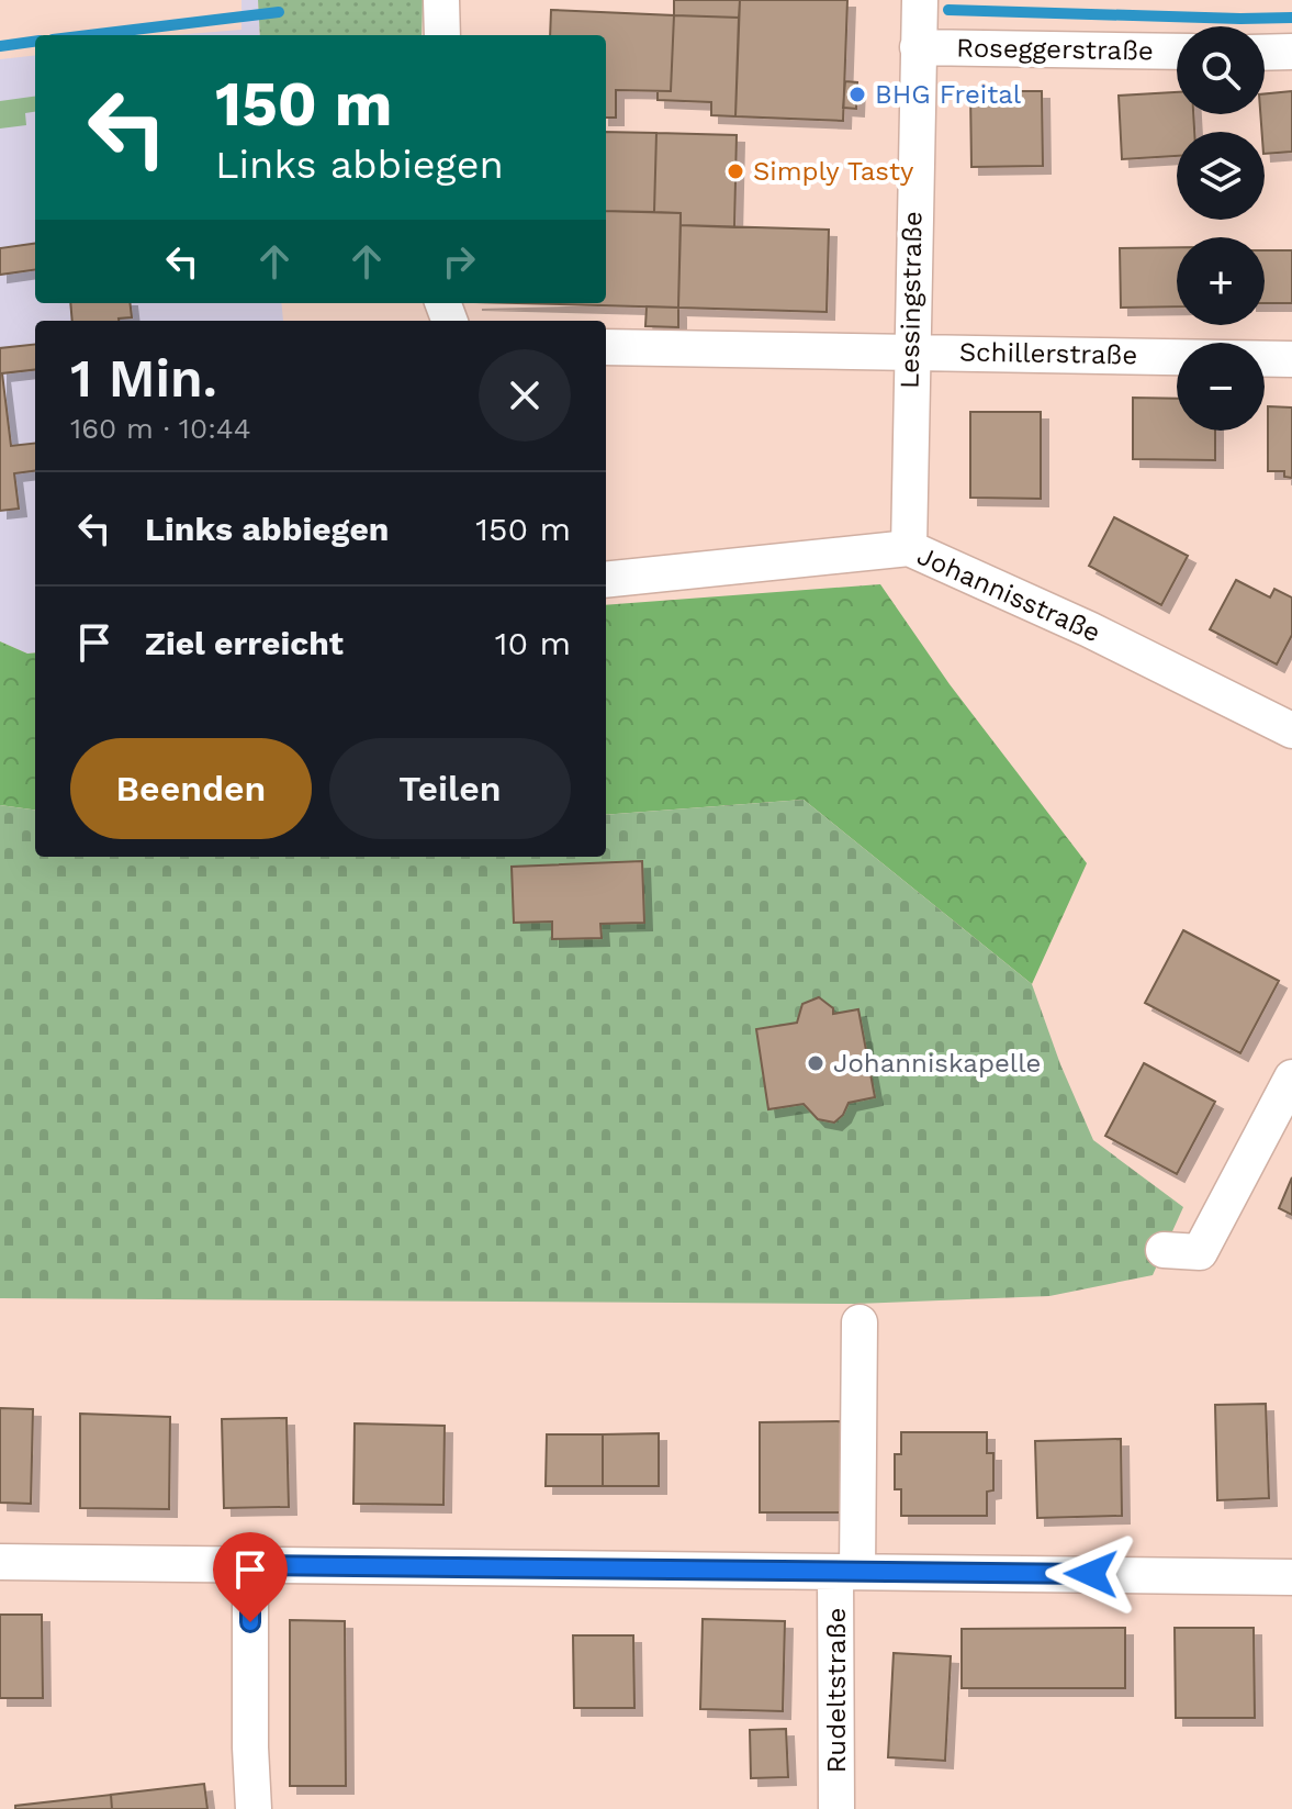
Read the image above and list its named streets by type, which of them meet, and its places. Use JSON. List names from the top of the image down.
{
  "streets": {
    "street": [
      "Roseggerstraße",
      "Lessingstraße",
      "Schillerstraße",
      "Johannisstraße",
      "Rudeltstraße"
    ]
  },
  "crossings": [
    ["Roseggerstraße", "Lessingstraße"],
    ["Lessingstraße", "Schillerstraße"],
    ["Lessingstraße", "Johannisstraße"]
  ],
  "places": ["BHG Freital", "Simply Tasty", "Johanniskapelle"],
  "page": {
    "map_buttons": ["+", "−"],
    "turn": ["150 m", "Links abbiegen"],
    "heading": ["1 Min.", "160 m · 10:44"],
    "list": [
      {
        "name": "Links abbiegen",
        "value": "150 m"
      },
      {
        "name": "Ziel erreicht",
        "value": "10 m"
      }
    ],
    "buttons": ["Beenden", "Teilen"]
  }
}
